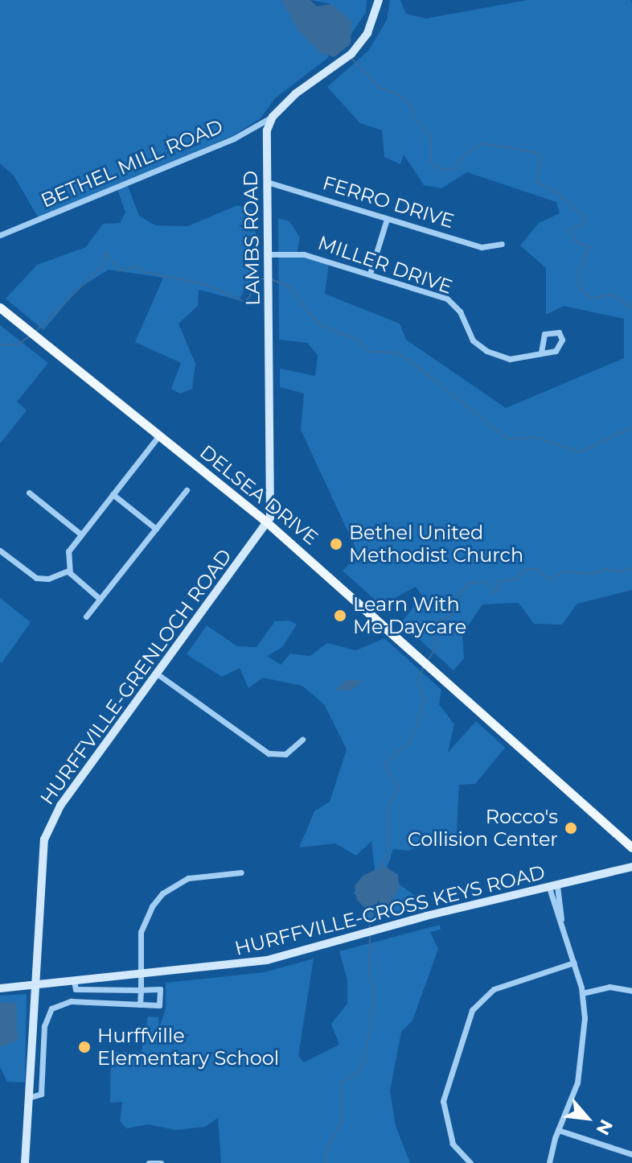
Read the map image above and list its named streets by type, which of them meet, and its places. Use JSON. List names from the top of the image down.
{
  "streets": {
    "main road": [
      "LAMBS ROAD",
      "DELSEA DRIVE",
      "HURFFVILLE-GRENLOCH ROAD",
      "HURFFVILLE-CROSS KEYS ROAD"
    ],
    "street": ["BETHEL MILL ROAD", "FERRO DRIVE", "MILLER DRIVE"]
  },
  "crossings": [
    ["BETHEL MILL ROAD", "LAMBS ROAD"],
    ["FERRO DRIVE", "LAMBS ROAD"],
    ["LAMBS ROAD", "MILLER DRIVE"],
    ["LAMBS ROAD", "DELSEA DRIVE"],
    ["LAMBS ROAD", "HURFFVILLE-GRENLOCH ROAD"],
    ["DELSEA DRIVE", "HURFFVILLE-GRENLOCH ROAD"],
    ["HURFFVILLE-GRENLOCH ROAD", "HURFFVILLE-CROSS KEYS ROAD"]
  ],
  "places": [
    "Bethel United Methodist Church",
    "Learn With Me Daycare",
    "Rocco's Collision Center",
    "Hurffville Elementary School"
  ],
  "north": "bottom right"
}
